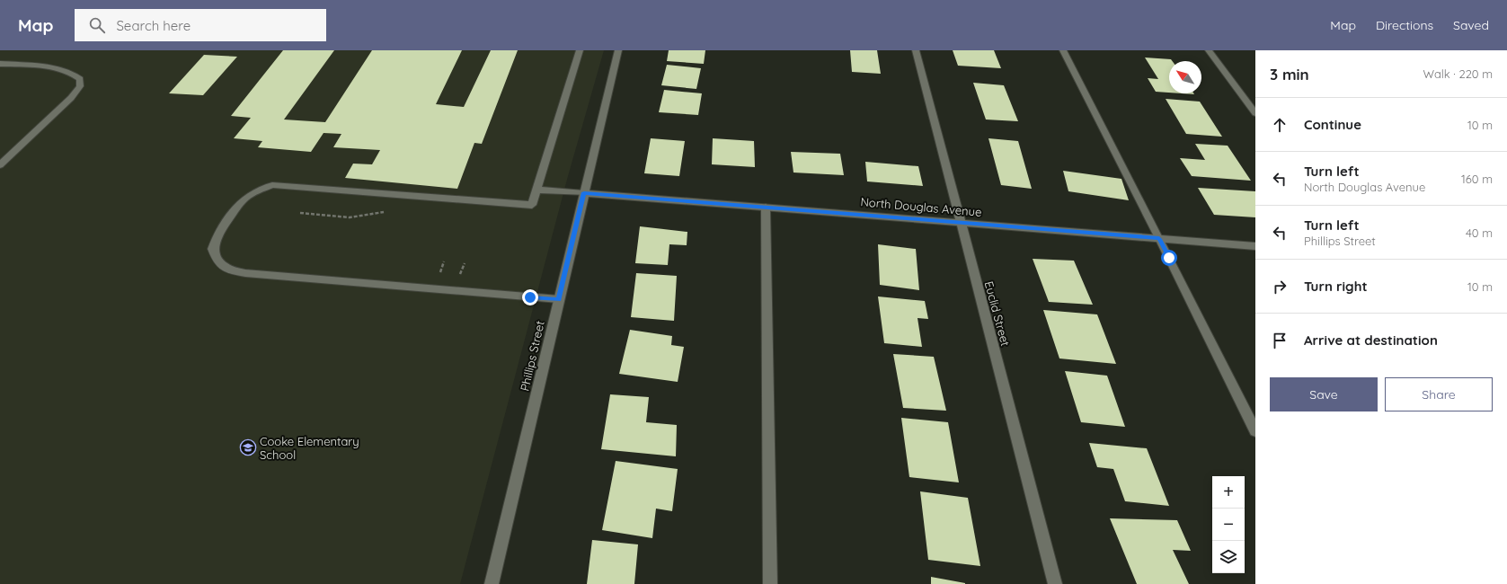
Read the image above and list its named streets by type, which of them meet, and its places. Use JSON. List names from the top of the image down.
{
  "streets": {
    "street": ["North Douglas Avenue", "Euclid Street", "Phillips Street"]
  },
  "crossings": [
    ["North Douglas Avenue", "Euclid Street"],
    ["North Douglas Avenue", "Phillips Street"]
  ],
  "places": {
    "school or university": ["Cooke Elementary School"]
  },
  "north": "top left",
  "page": {
    "header": "Map",
    "search": "Search here",
    "nav": ["Map", "Directions", "Saved"],
    "heading": ["3 min", "Walk · 220 m"],
    "list": [
      ["Continue", "10 m"],
      ["Turn left", "North Douglas Avenue", "160 m"],
      ["Turn left", "Phillips Street", "40 m"],
      ["Turn right", "10 m"],
      "Arrive at destination"
    ],
    "buttons": ["Save", "Share"],
    "map_buttons": ["+", "−"]
  }
}
